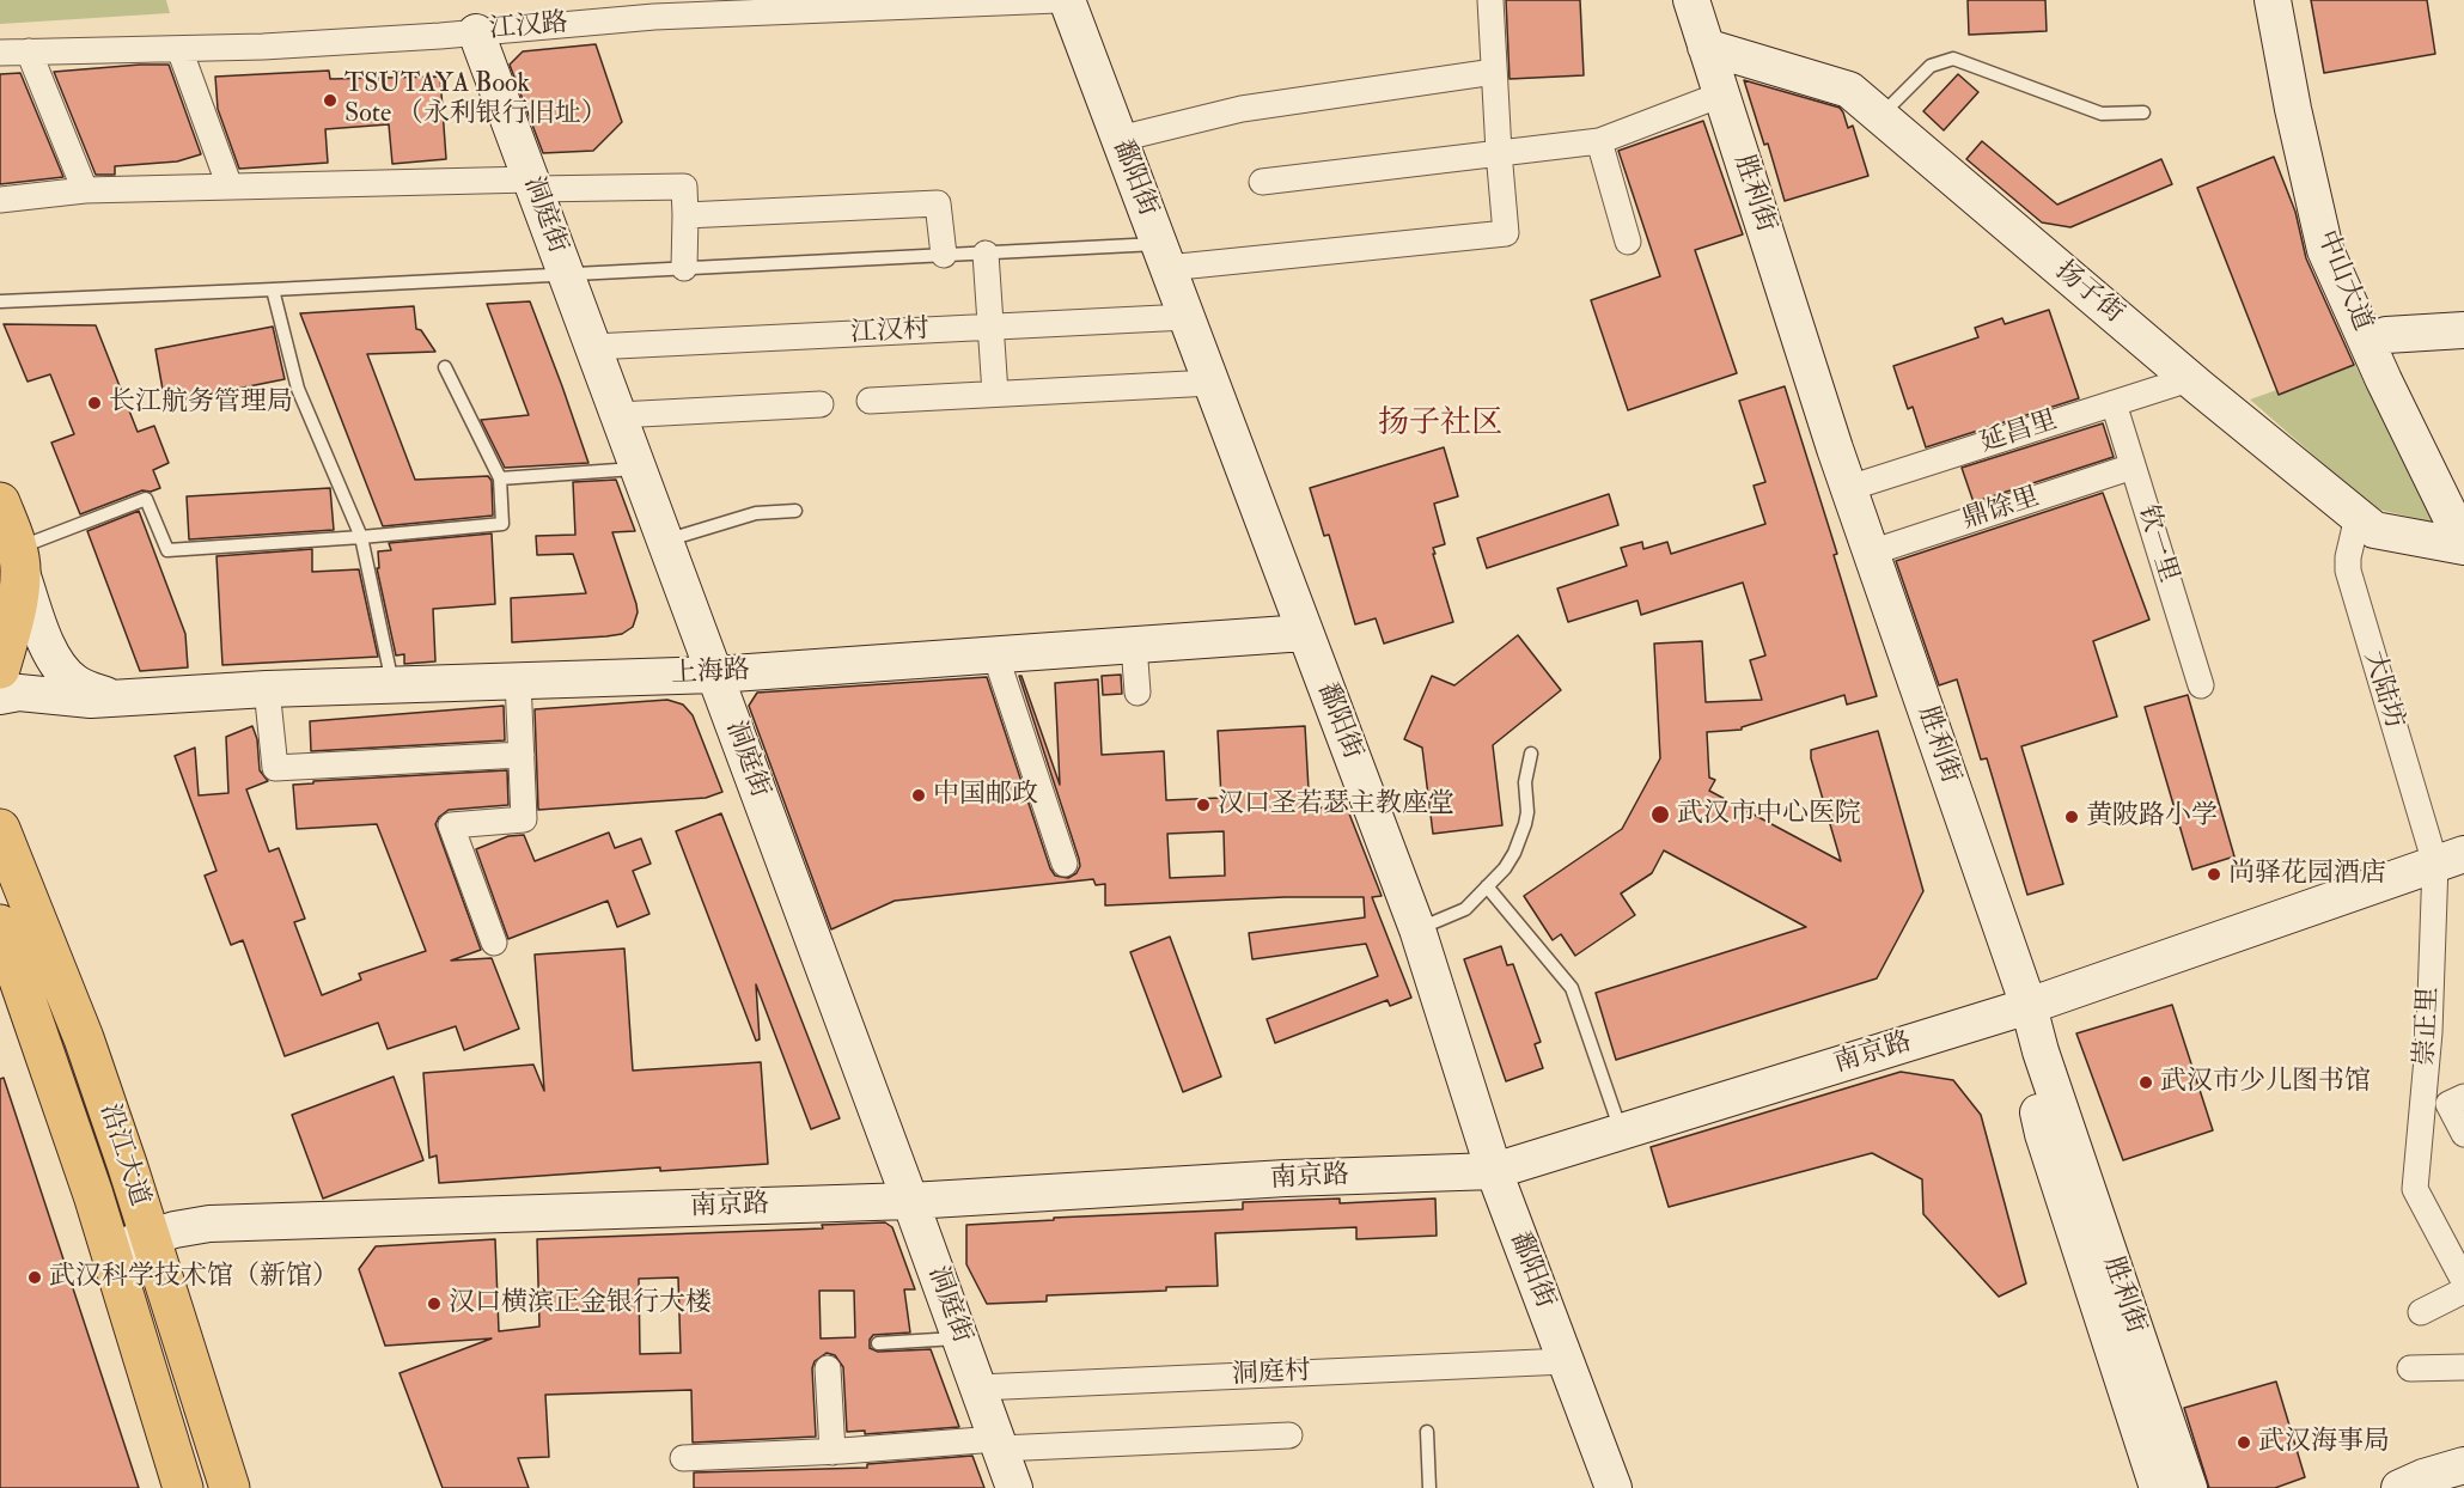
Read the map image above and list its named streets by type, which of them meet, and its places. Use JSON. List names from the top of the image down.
{
  "streets": {
    "main road": ["沿江大道"],
    "street": [
      "江汉路",
      "鄱阳街",
      "胜利街",
      "洞庭街",
      "中山大道",
      "扬子街",
      "江汉村",
      "延昌里",
      "鼎馀里",
      "钦一里",
      "上海路",
      "大陆坊",
      "崇正里",
      "南京路",
      "洞庭村"
    ]
  },
  "crossings": [
    ["江汉路", "洞庭街"],
    ["鄱阳街", "江汉村"],
    ["鄱阳街", "上海路"],
    ["鄱阳街", "南京路"],
    ["鄱阳街", "洞庭村"],
    ["胜利街", "扬子街"],
    ["胜利街", "延昌里"],
    ["胜利街", "鼎馀里"],
    ["胜利街", "南京路"],
    ["洞庭街", "江汉村"],
    ["洞庭街", "上海路"],
    ["洞庭街", "南京路"],
    ["洞庭街", "洞庭村"],
    ["中山大道", "扬子街"],
    ["扬子街", "延昌里"],
    ["扬子街", "大陆坊"],
    ["延昌里", "钦一里"],
    ["鼎馀里", "钦一里"],
    ["大陆坊", "崇正里"],
    ["大陆坊", "南京路"],
    ["崇正里", "南京路"],
    ["南京路", "沿江大道"]
  ],
  "districts": ["扬子社区"],
  "places": [
    "TSUTAYA Book Sote （永利银行旧址）",
    "长江航务管理局",
    "中国邮政",
    "汉口圣若瑟主教座堂",
    "武汉市中心医院",
    "黄陂路小学",
    "尚驿花园酒店",
    "武汉市少儿图书馆",
    "武汉科学技术馆（新馆）",
    "汉口横滨正金银行大楼",
    "武汉海事局"
  ]
}
